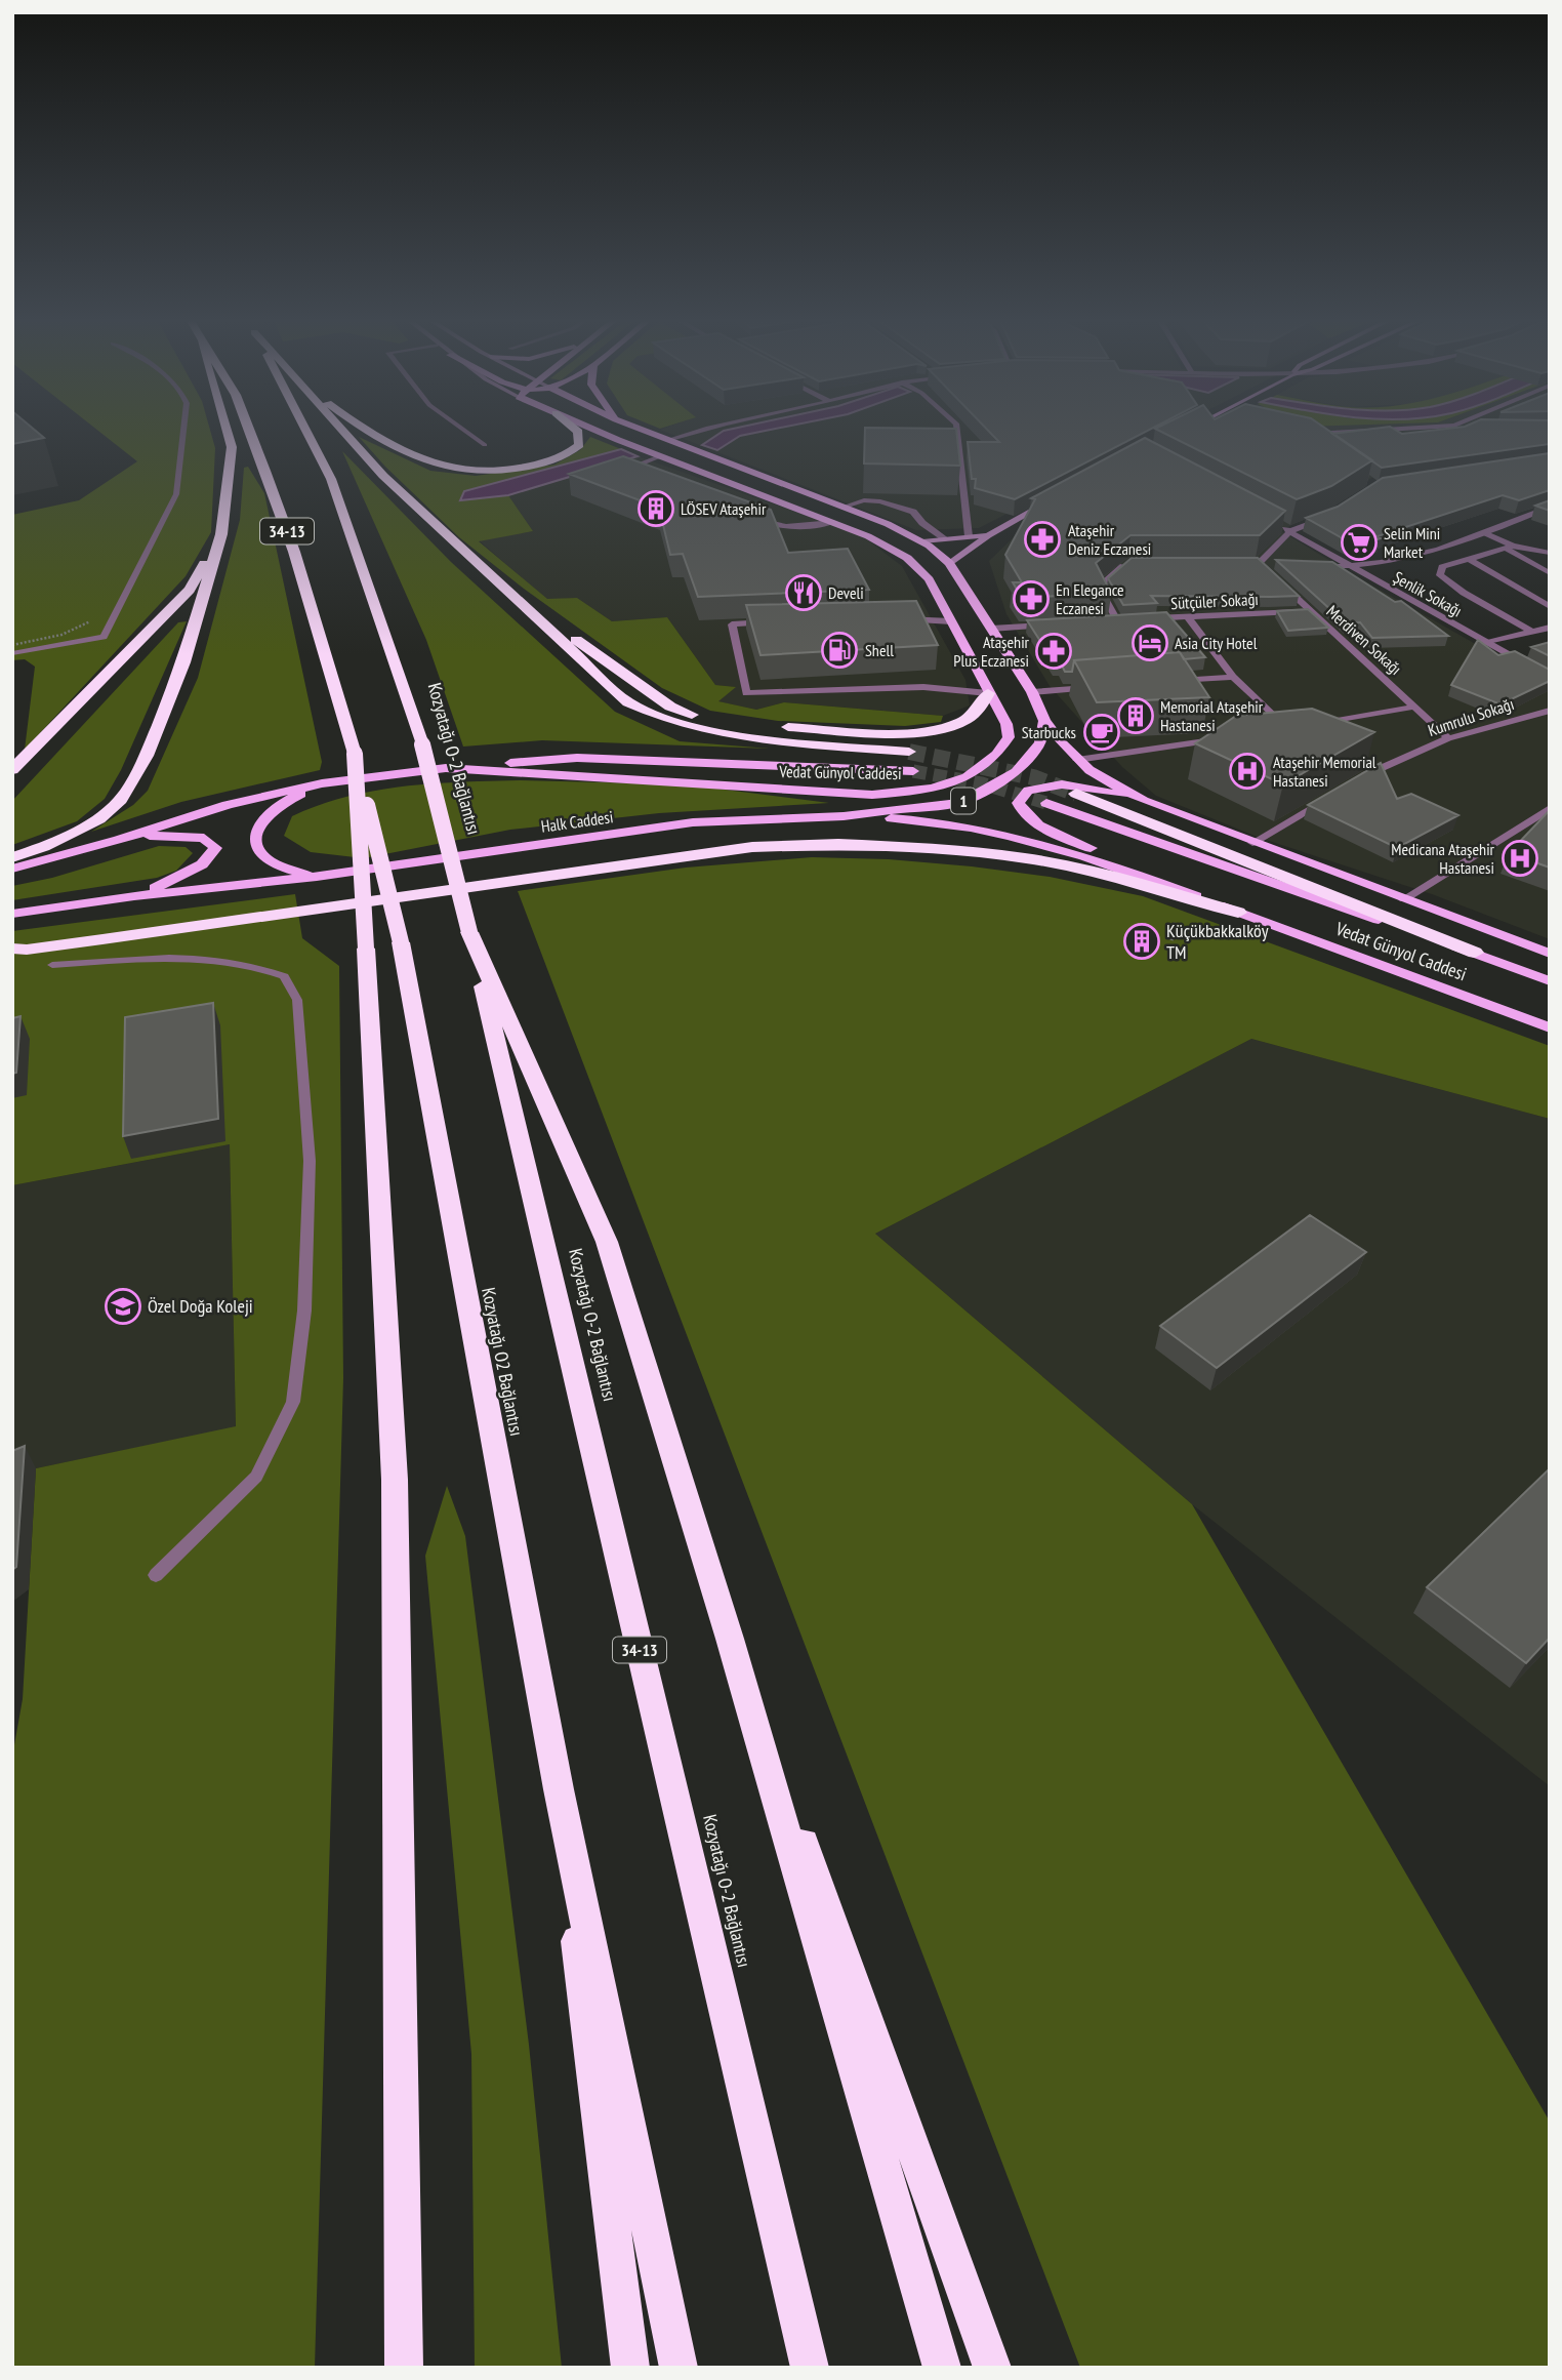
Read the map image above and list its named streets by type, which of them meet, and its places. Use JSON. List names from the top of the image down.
{
  "streets": {
    "highway": ["34-13", "Kozyatağı O-2 Bağlantısı", "Kozyatağı O2 Bağlantısı"],
    "main road": ["Vedat Günyol Caddesi", "1", "Halk Caddesi"],
    "street": [
      "Şenlik Sokağı",
      "Sütçüler Sokağı",
      "Merdiven Sokağı",
      "Kumrulu Sokağı"
    ]
  },
  "crossings": [
    ["34-13", "Kozyatağı O2 Bağlantısı"],
    ["Sütçüler Sokağı", "Merdiven Sokağı"],
    ["Merdiven Sokağı", "Kumrulu Sokağı"],
    ["1", "Halk Caddesi"]
  ],
  "places": {
    "building": ["LÖSEV Ataşehir", "Memorial Ataşehir Hastanesi", "Küçükbakkalköy TM"],
    "pharmacy": ["Ataşehir Deniz Eczanesi", "En Elegance Eczanesi", "Ataşehir Plus Eczanesi"],
    "supermarket": ["Selin Mini Market"],
    "restaurant": ["Develi"],
    "hotel": ["Asia City Hotel"],
    "fuel station": ["Shell"],
    "cafe": ["Starbucks"],
    "hospital": ["Ataşehir Memorial Hastanesi", "Medicana Ataşehir Hastanesi"],
    "school or university": ["Özel Doğa Koleji"]
  }
}
